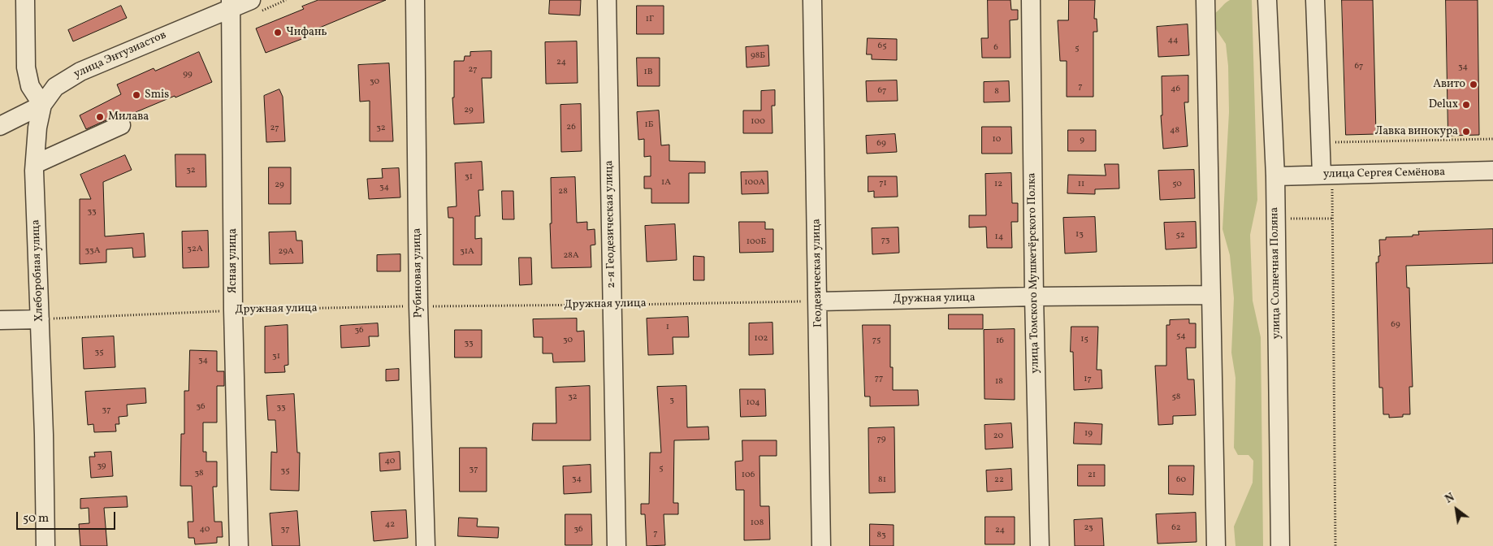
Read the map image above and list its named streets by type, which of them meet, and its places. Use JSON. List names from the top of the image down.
{
  "streets": {
    "street": [
      "улица Энтузиастов",
      "улица Сергея Семёнова",
      "2-я Геодезическая улица",
      "Ясная улица",
      "Хлеборобная улица",
      "Рубиновая улица",
      "Геодезическая улица",
      "улица Томского Мушкетёрского Полка",
      "улица Солнечная Поляна",
      "Дружная улица"
    ]
  },
  "crossings": [
    ["улица Энтузиастов", "Ясная улица"],
    ["улица Энтузиастов", "Хлеборобная улица"],
    ["улица Сергея Семёнова", "улица Солнечная Поляна"],
    ["2-я Геодезическая улица", "Дружная улица"],
    ["Ясная улица", "Дружная улица"],
    ["Хлеборобная улица", "Дружная улица"],
    ["Рубиновая улица", "Дружная улица"],
    ["Геодезическая улица", "Дружная улица"],
    ["улица Томского Мушкетёрского Полка", "Дружная улица"]
  ],
  "places": [
    "Чифань",
    "Авито",
    "Smis",
    "Delux",
    "Милава",
    "Лавка винокура"
  ],
  "house_numbers": [
    "1Г",
    "44",
    "65",
    "6",
    "5",
    "98Б",
    "24",
    "67",
    "34",
    "27",
    "1В",
    "99",
    "30",
    "7",
    "46",
    "67",
    "8",
    "29",
    "100",
    "1Б",
    "26",
    "27",
    "32",
    "48",
    "10",
    "9",
    "69",
    "32",
    "31",
    "1А",
    "100А",
    "71",
    "12",
    "11",
    "50",
    "29",
    "34",
    "28",
    "33",
    "13",
    "52",
    "14",
    "73",
    "100Б",
    "32А",
    "33А",
    "29А",
    "31А",
    "28А",
    "69",
    "1",
    "36",
    "54",
    "102",
    "15",
    "30",
    "75",
    "16",
    "33",
    "35",
    "31",
    "34",
    "77",
    "17",
    "18",
    "32",
    "58",
    "3",
    "104",
    "36",
    "33",
    "37",
    "19",
    "20",
    "79",
    "40",
    "39",
    "5",
    "37",
    "35",
    "38",
    "106",
    "21",
    "34",
    "81",
    "22",
    "60",
    "108",
    "42",
    "23",
    "62",
    "40",
    "37",
    "36",
    "24",
    "7",
    "83"
  ],
  "scale_bar": "50 m",
  "north": "top left"
}
